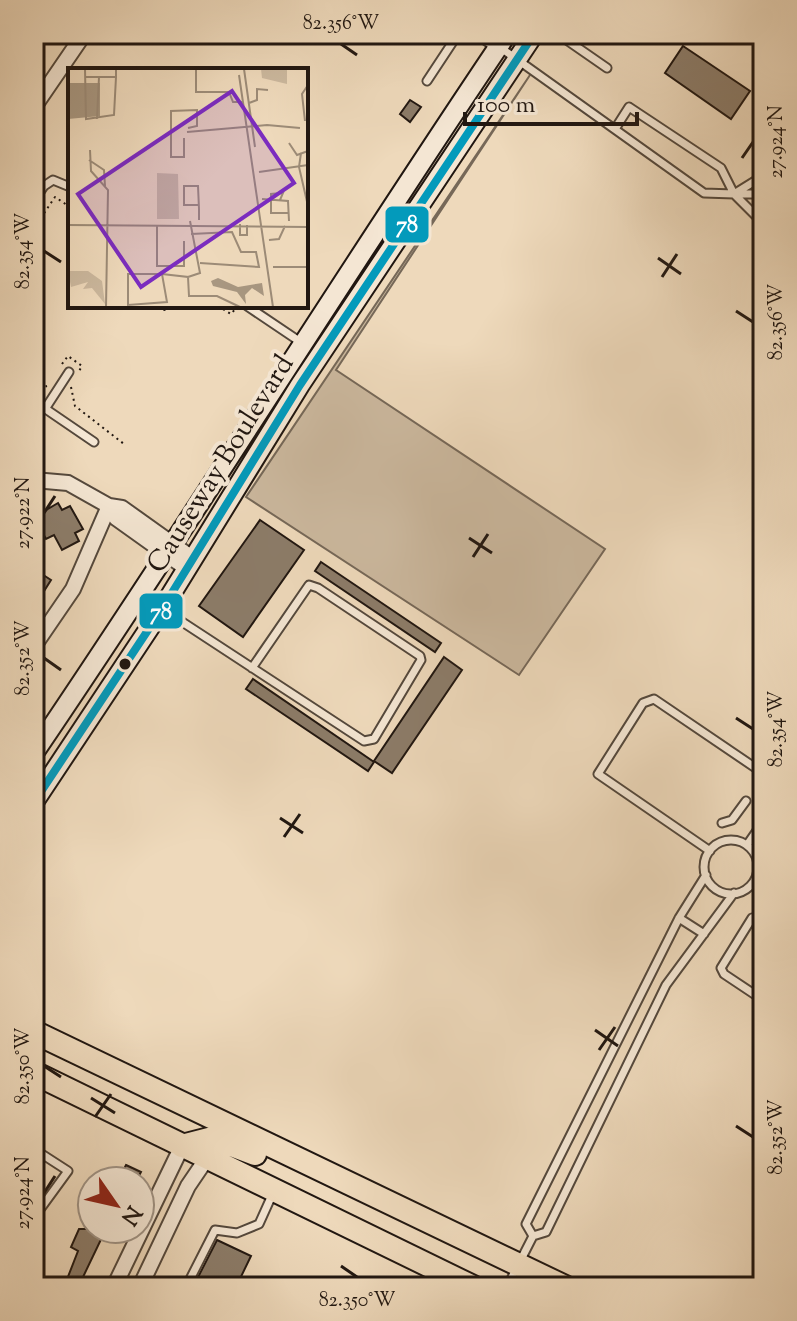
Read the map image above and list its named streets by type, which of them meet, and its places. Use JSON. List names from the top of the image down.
{
  "streets": {
    "main road": ["Causeway Boulevard"]
  },
  "lines": ["transit line 78"],
  "scale_bar": "100 m",
  "north": "bottom right",
  "coordinates": [
    "82.356°W",
    "27.924°N",
    "82.354°W",
    "27.922°N",
    "82.352°W",
    "82.350°W"
  ]
}
